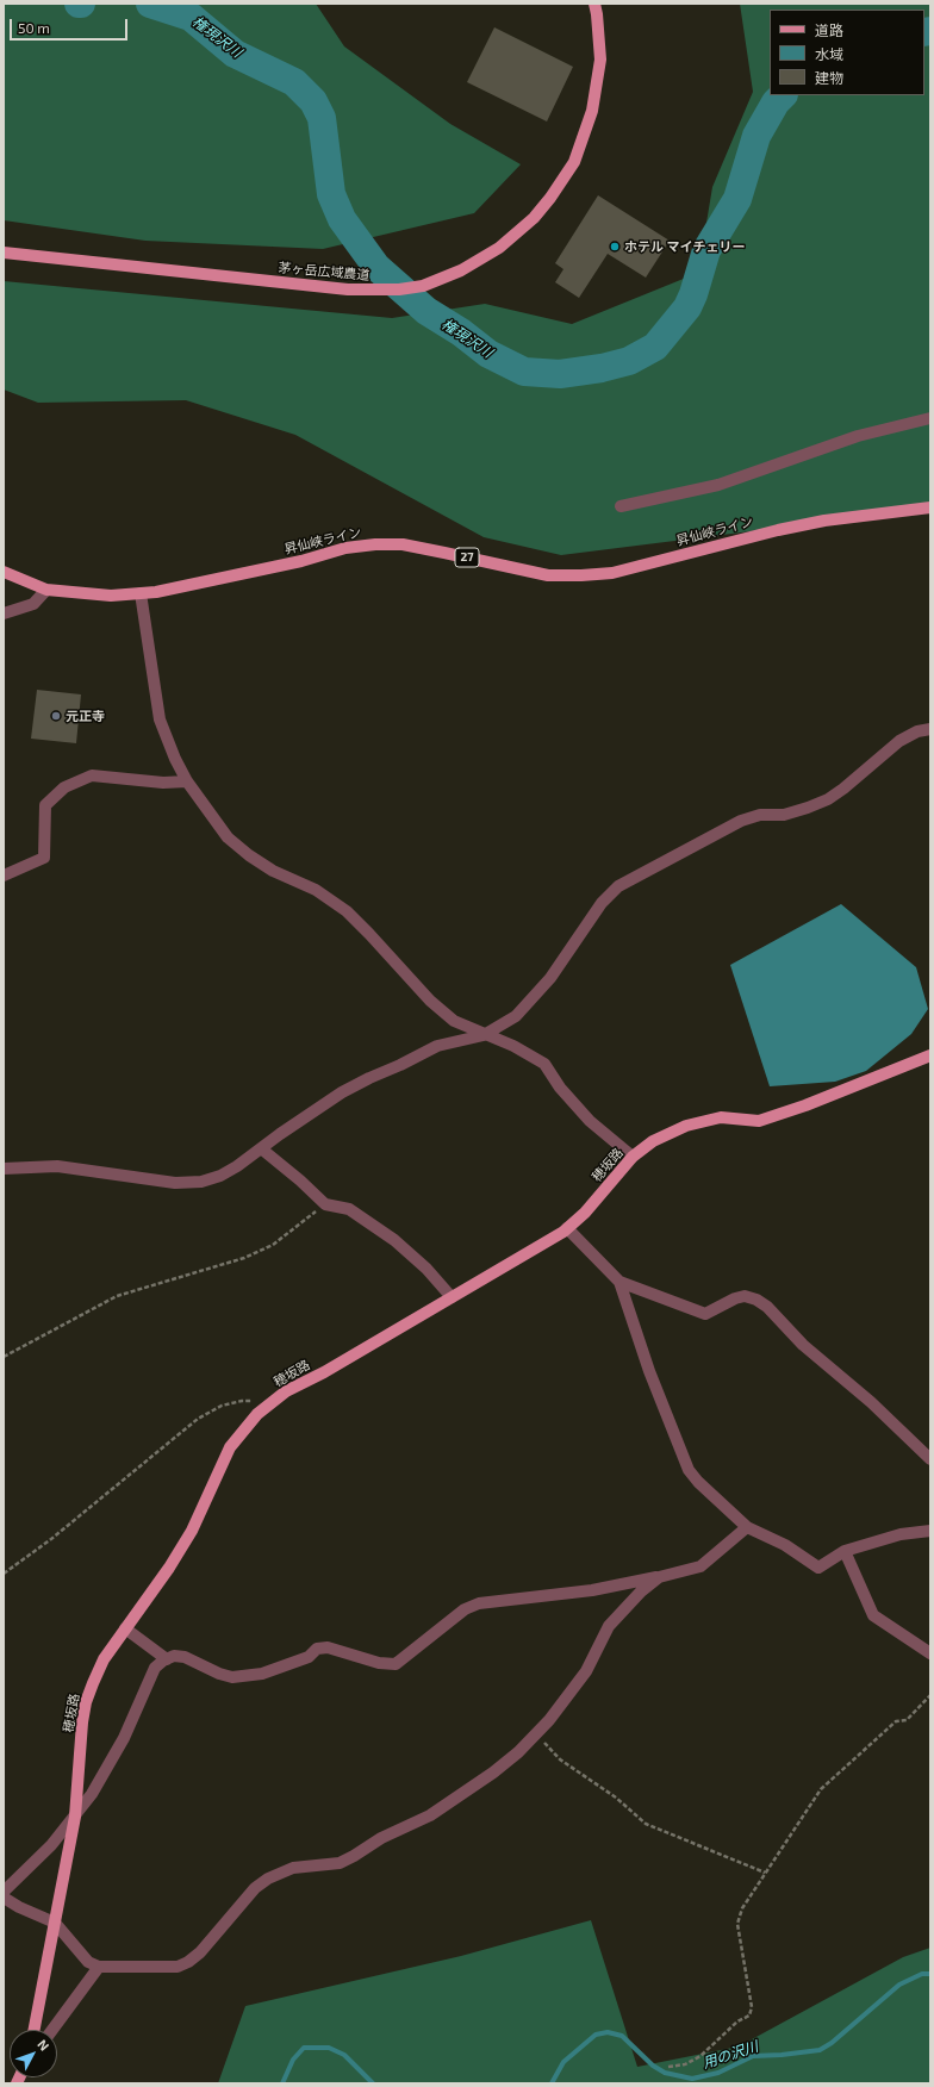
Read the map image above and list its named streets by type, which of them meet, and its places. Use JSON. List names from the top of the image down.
{
  "streets": {
    "main road": [
      "茅ヶ岳広域農道",
      "昇仙峡ライン",
      "27",
      "穂坂路"
    ]
  },
  "water": ["権現沢川", "用の沢川"],
  "places": ["ホテル マイチェリー", "元正寺"],
  "legend": ["道路", "水域", "建物"],
  "scale_bar": "50 m",
  "north": "top right"
}
